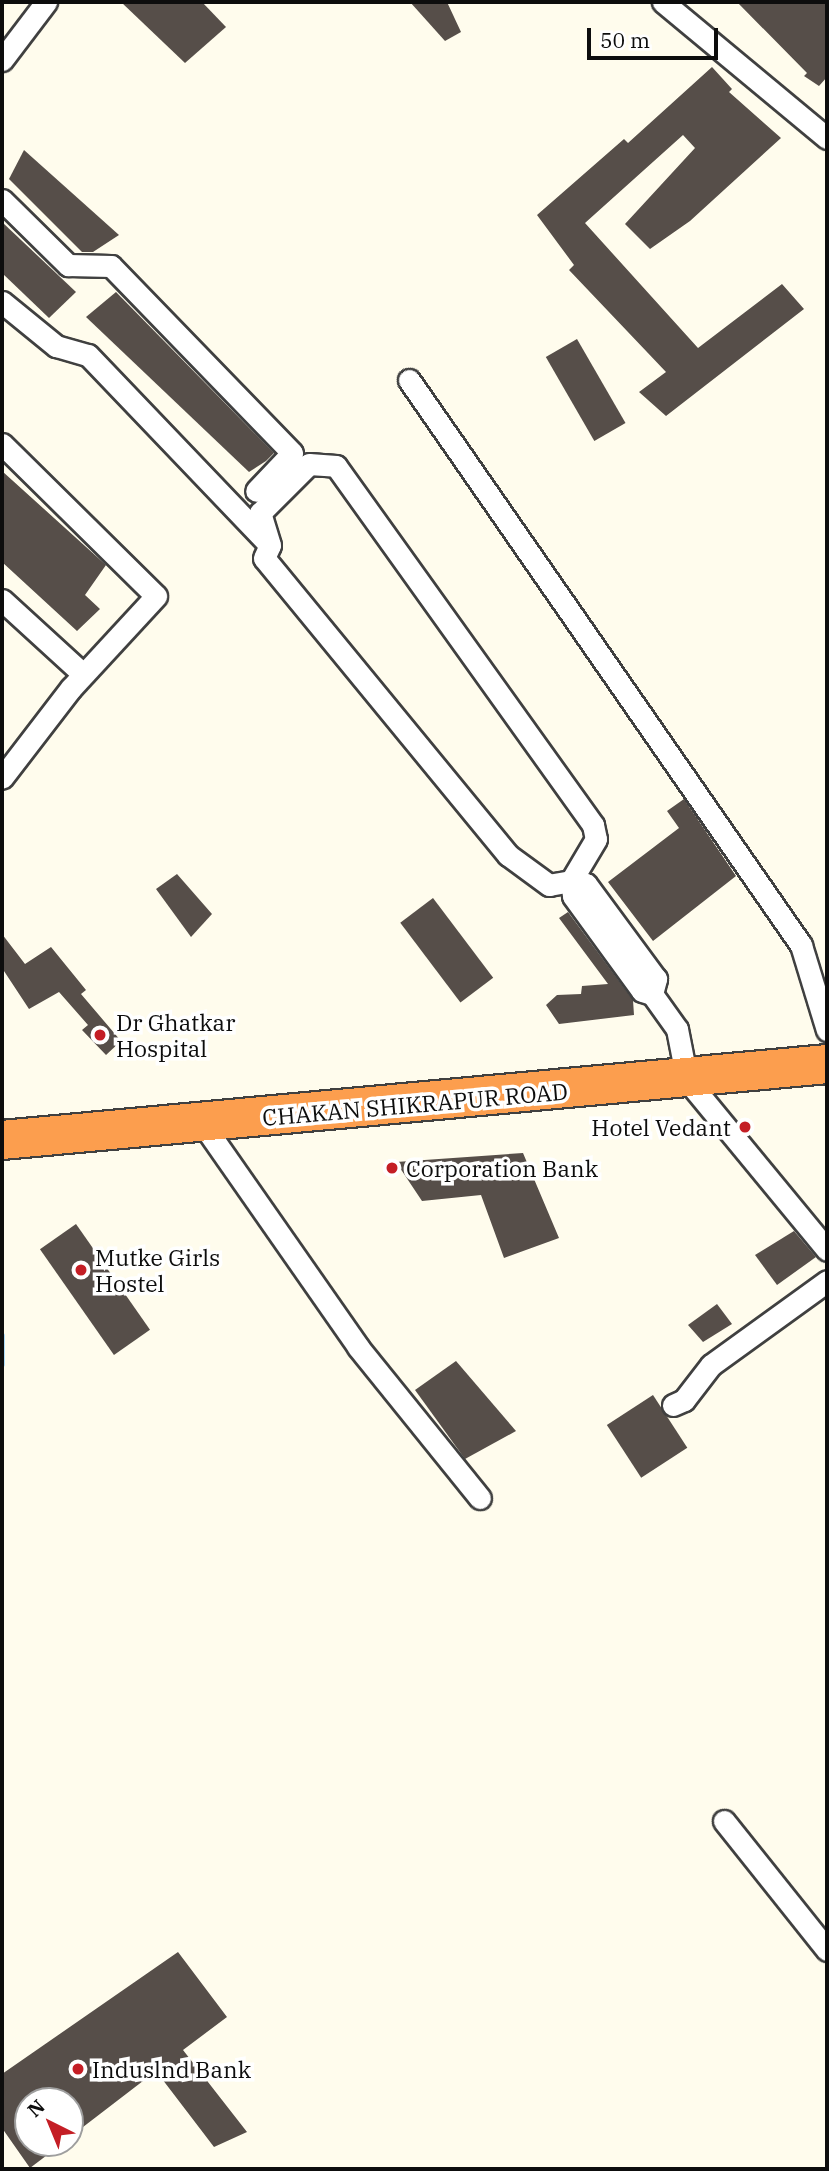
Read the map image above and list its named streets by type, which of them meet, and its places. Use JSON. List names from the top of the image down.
{
  "streets": {
    "highway": ["CHAKAN SHIKRAPUR ROAD"]
  },
  "places": [
    "Dr Ghatkar Hospital",
    "Hotel Vedant",
    "Corporation Bank",
    "Mutke Girls Hostel",
    "Induslnd Bank"
  ],
  "scale_bar": "50 m",
  "north": "top left"
}
